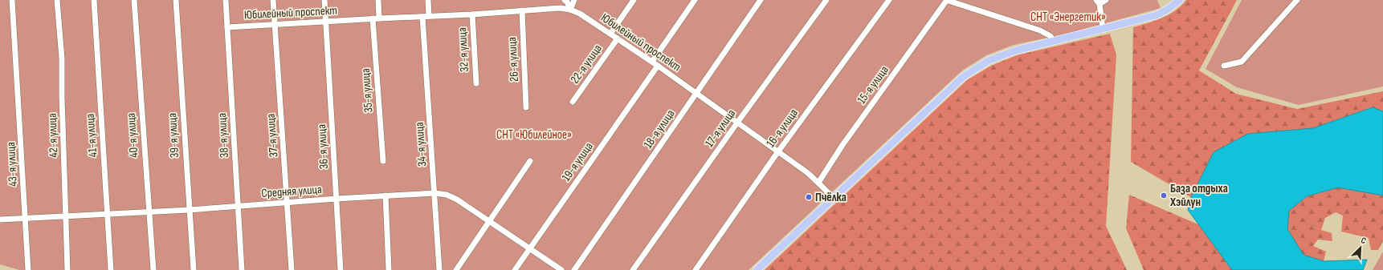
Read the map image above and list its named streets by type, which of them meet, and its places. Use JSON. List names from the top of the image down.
{
  "streets": {
    "street": [
      "Юбилейный проспект",
      "32-я улица",
      "26-я улица",
      "22-я улица",
      "15-я улица",
      "35-я улица",
      "17-я улица",
      "16-я улица",
      "18-я улица",
      "42-я улица",
      "41-я улица",
      "40-я улица",
      "39-я улица",
      "38-я улица",
      "37-я улица",
      "34-я улица",
      "36-я улица",
      "19-я улица",
      "43-я улица",
      "Средняя улица"
    ]
  },
  "crossings": [
    ["Юбилейный проспект", "32-я улица"],
    ["Юбилейный проспект", "26-я улица"],
    ["Юбилейный проспект", "22-я улица"],
    ["Юбилейный проспект", "15-я улица"],
    ["Юбилейный проспект", "35-я улица"],
    ["Юбилейный проспект", "17-я улица"],
    ["Юбилейный проспект", "16-я улица"],
    ["Юбилейный проспект", "18-я улица"],
    ["Юбилейный проспект", "38-я улица"],
    ["Юбилейный проспект", "37-я улица"],
    ["Юбилейный проспект", "34-я улица"],
    ["Юбилейный проспект", "36-я улица"],
    ["Юбилейный проспект", "19-я улица"],
    ["42-я улица", "Средняя улица"],
    ["41-я улица", "Средняя улица"],
    ["40-я улица", "Средняя улица"],
    ["39-я улица", "Средняя улица"],
    ["38-я улица", "Средняя улица"],
    ["37-я улица", "Средняя улица"],
    ["34-я улица", "Средняя улица"],
    ["36-я улица", "Средняя улица"],
    ["19-я улица", "Средняя улица"],
    ["43-я улица", "Средняя улица"]
  ],
  "parks": ["СНТ «Энергетик»", "СНТ «Юбилейное»"],
  "places": ["База отдыха Хэйлун", "Пчёлка"],
  "north": "top right"
}
